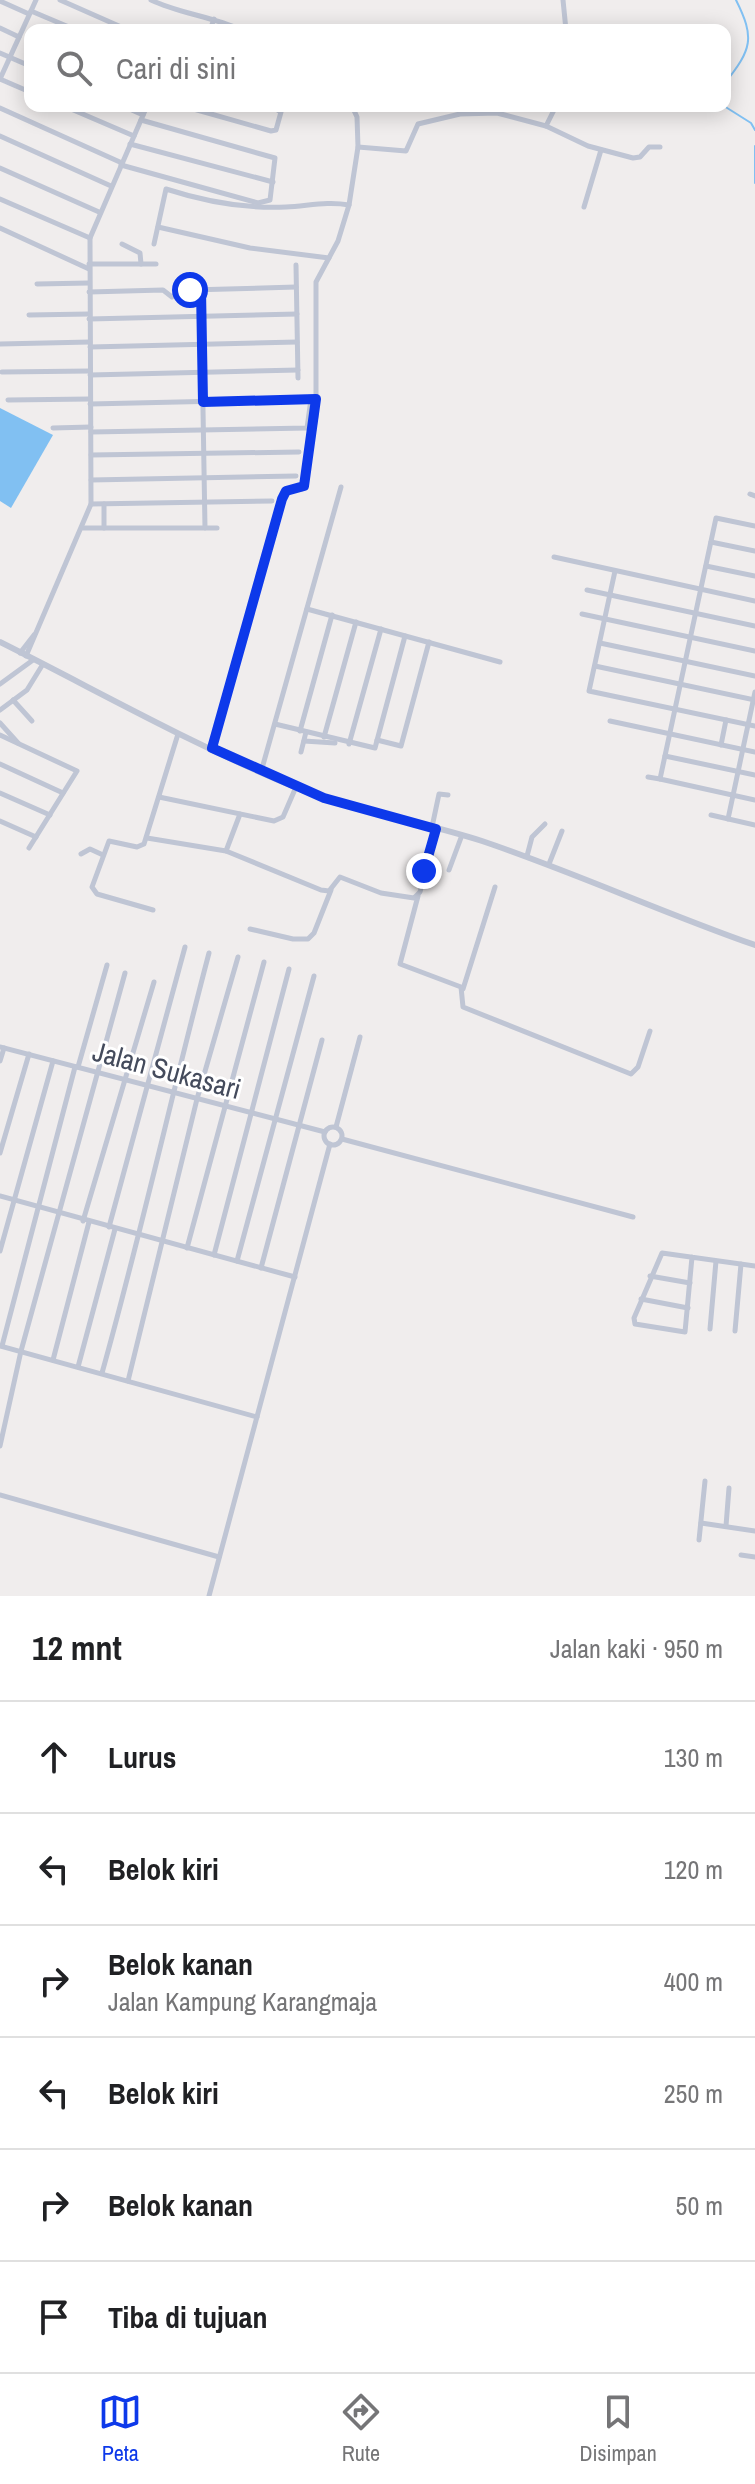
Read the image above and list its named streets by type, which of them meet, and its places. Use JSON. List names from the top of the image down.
{
  "streets": {
    "street": ["Jalan Sukasari"]
  },
  "page": {
    "search": "Cari di sini",
    "heading": ["12 mnt", "Jalan kaki · 950 m"],
    "list": [
      ["Lurus", "130 m"],
      ["Belok kiri", "120 m"],
      ["Belok kanan", "Jalan Kampung Karangmaja", "400 m"],
      ["Belok kiri", "250 m"],
      ["Belok kanan", "50 m"],
      "Tiba di tujuan"
    ],
    "nav": ["Peta", "Rute", "Disimpan"]
  }
}
